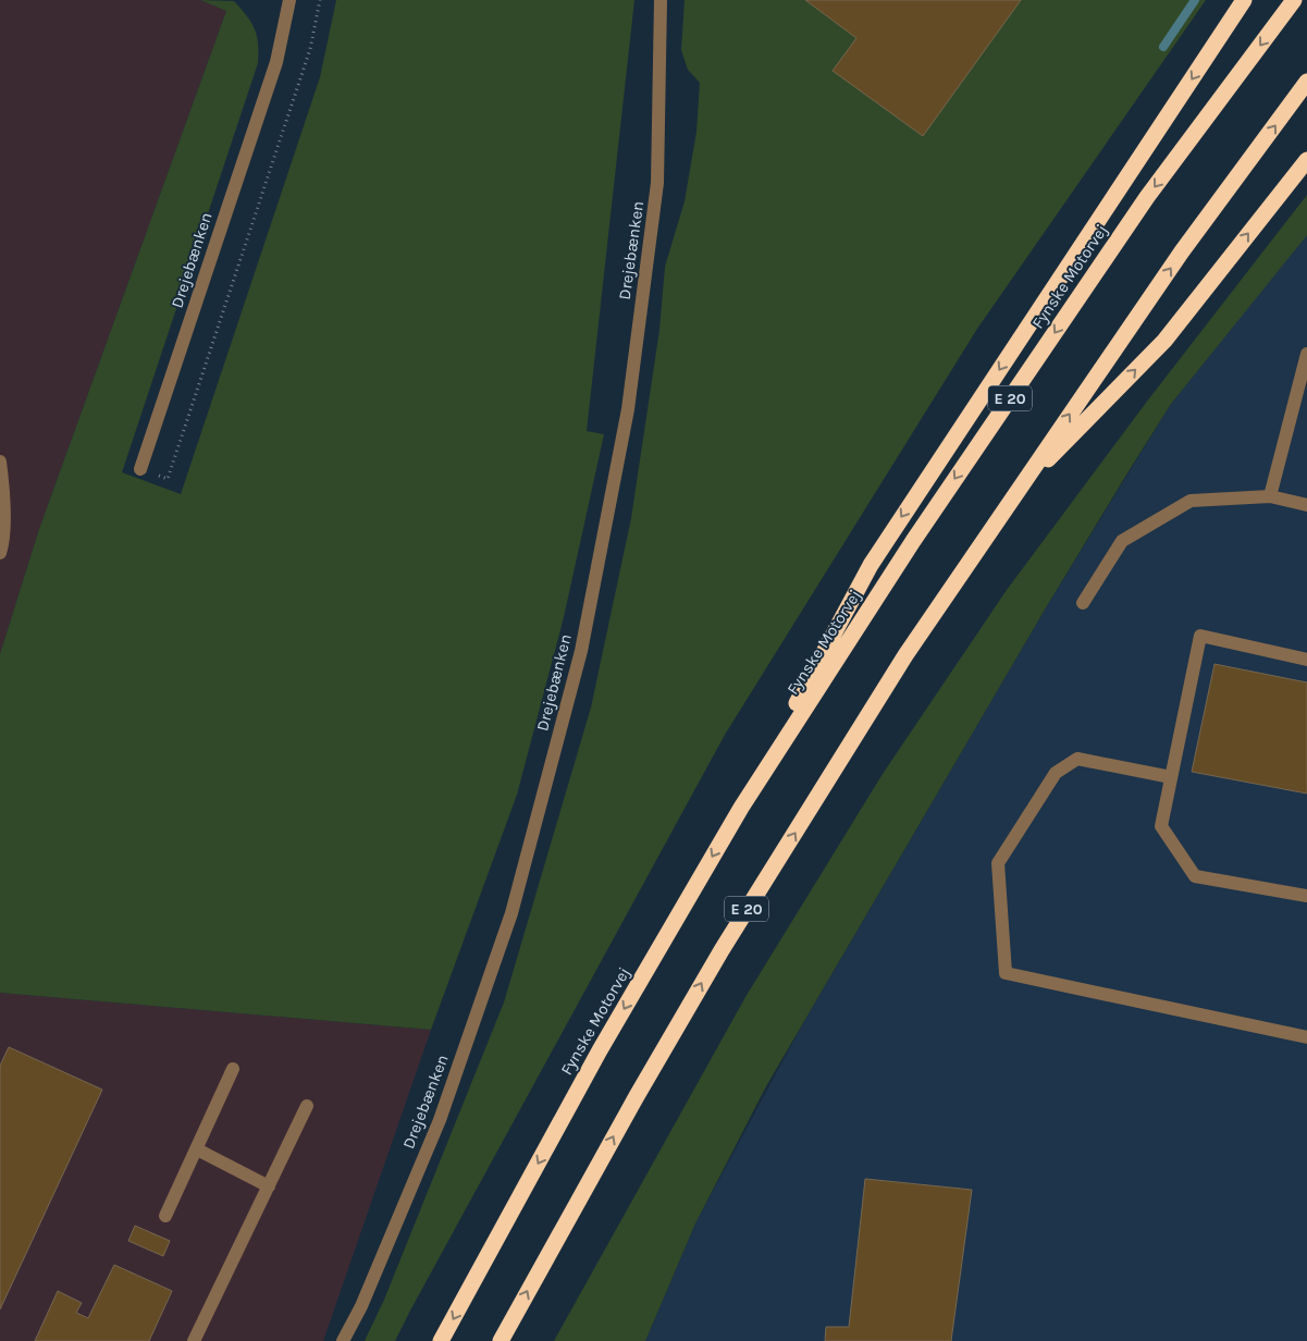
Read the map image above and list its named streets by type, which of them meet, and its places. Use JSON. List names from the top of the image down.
{
  "streets": {
    "highway": ["Fynske Motorvej", "E 20"],
    "street": ["Drejebænken"]
  }
}
